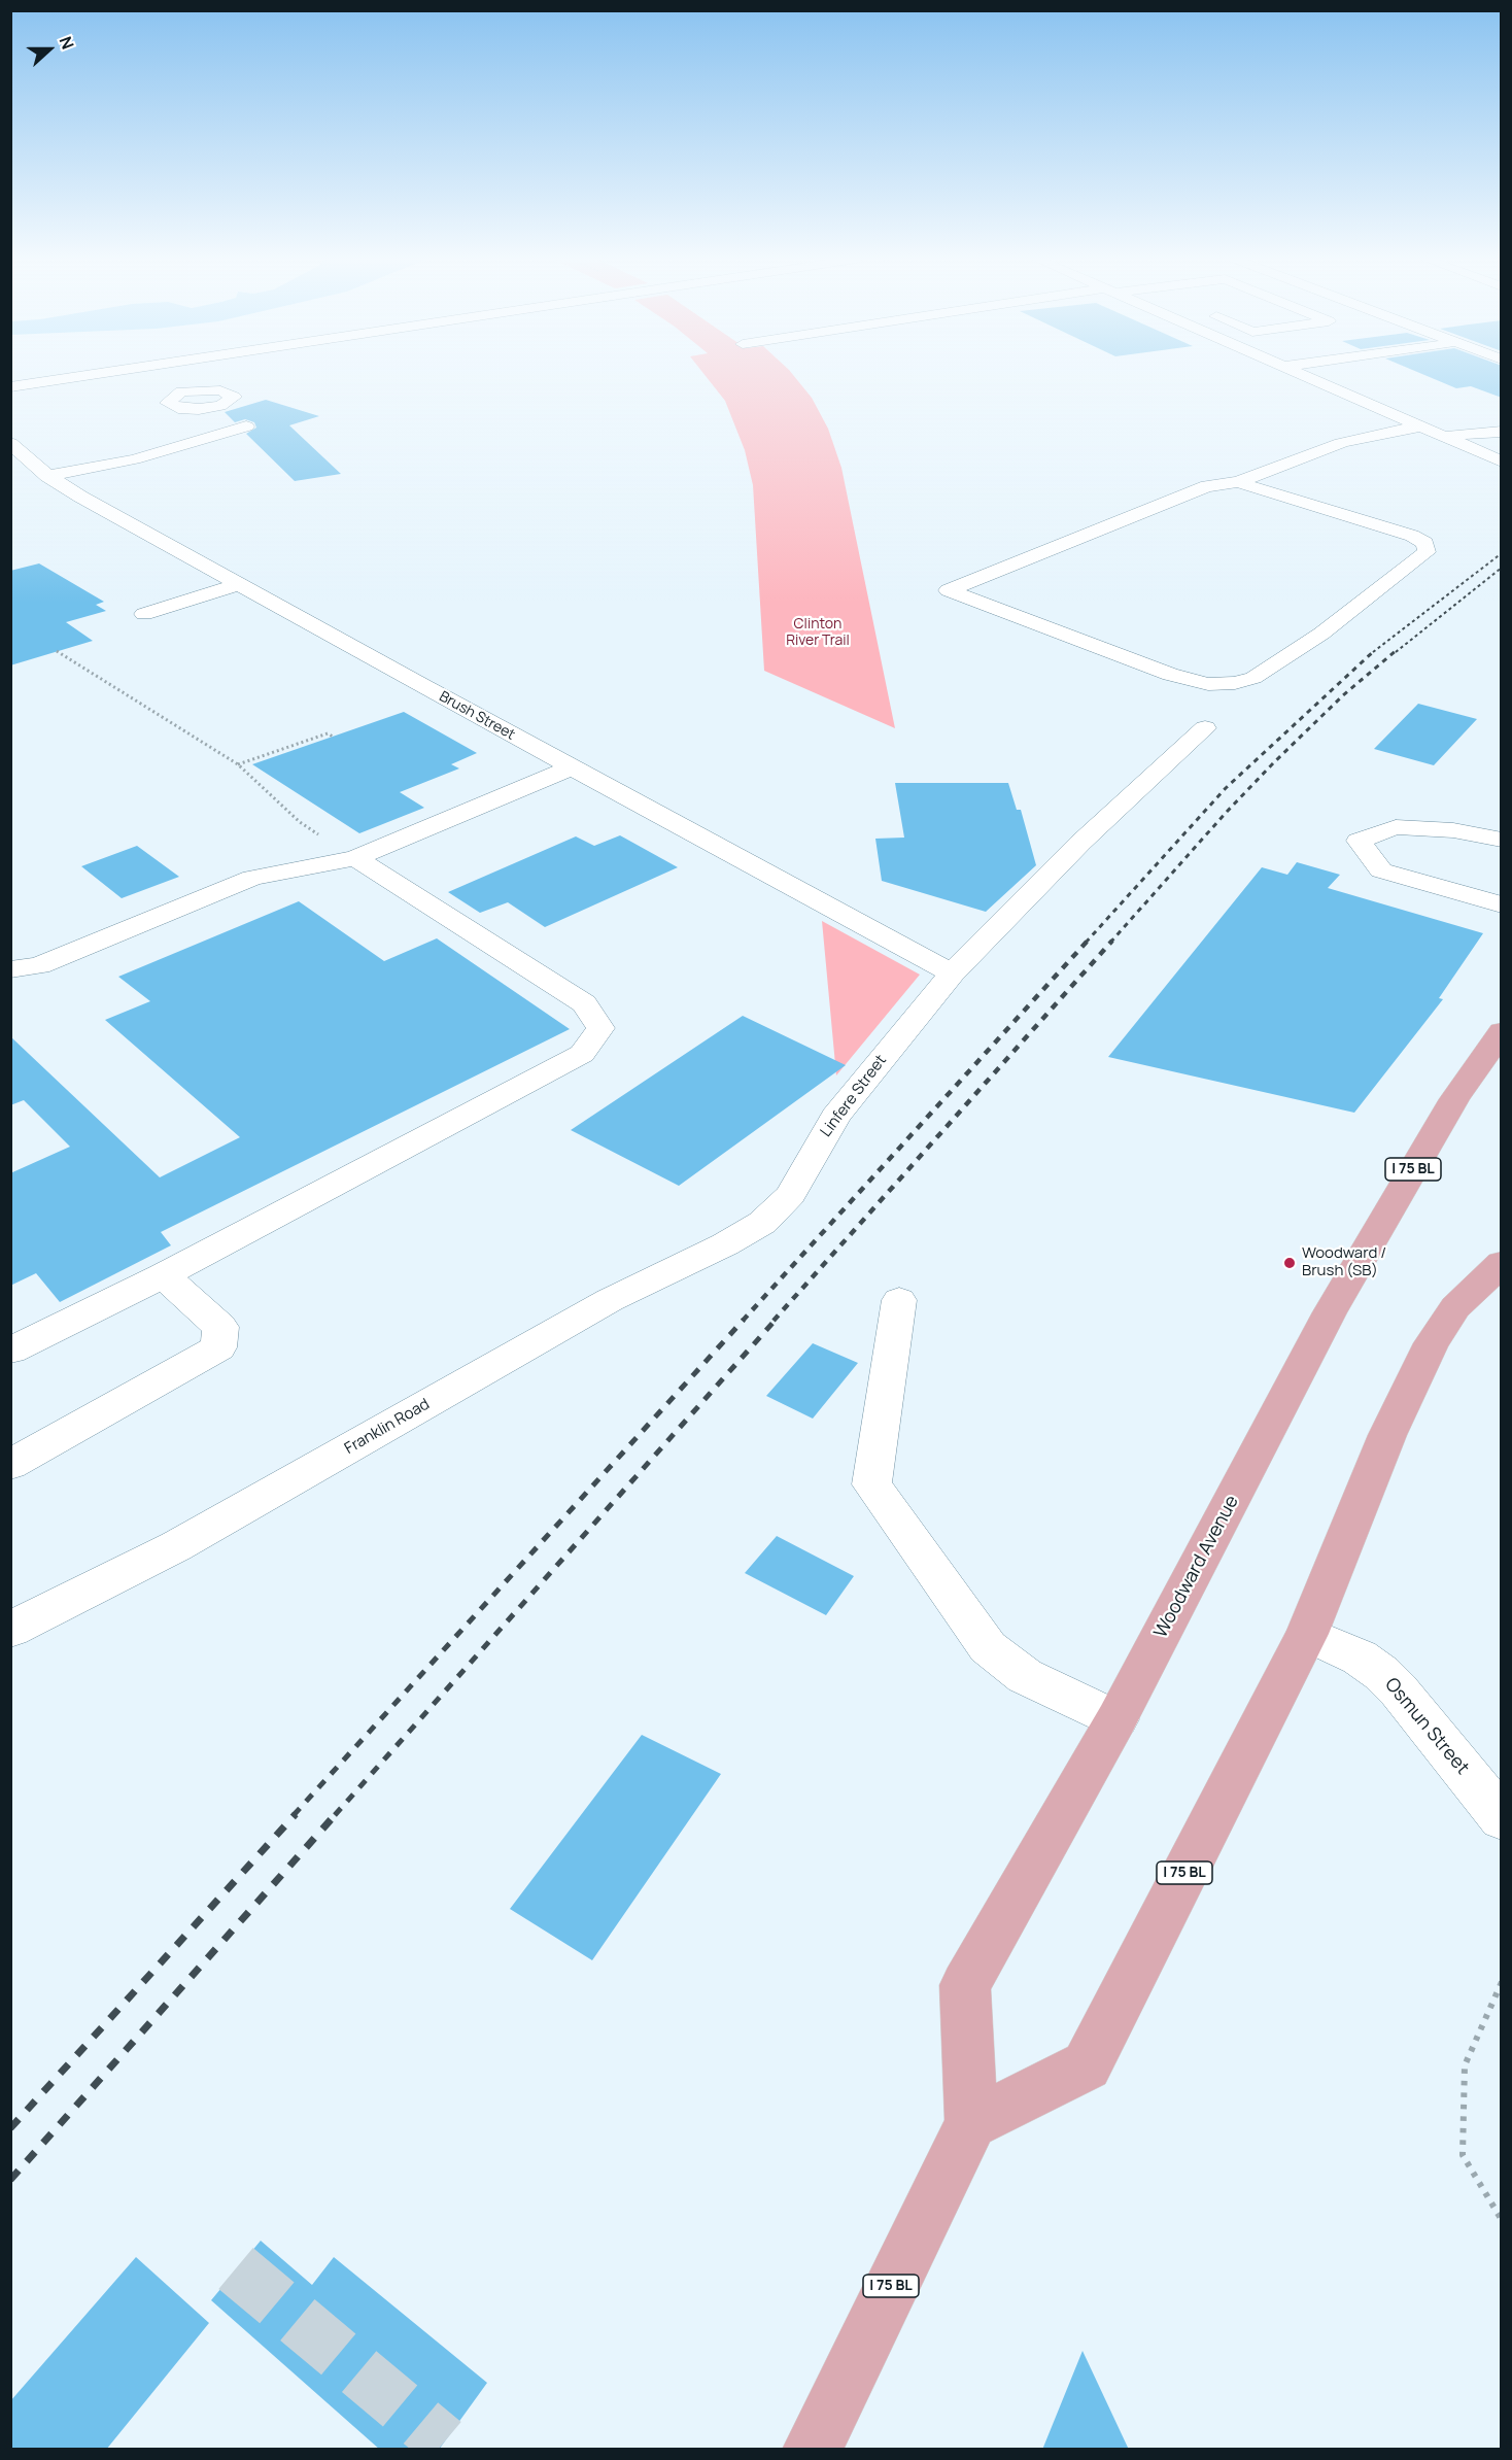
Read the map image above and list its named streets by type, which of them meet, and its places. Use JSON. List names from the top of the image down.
{
  "streets": {
    "main road": ["I 75 BL", "Woodward Avenue"],
    "street": [
      "Brush Street",
      "Linfere Street",
      "Franklin Road",
      "Osmun Street"
    ]
  },
  "crossings": [
    ["Brush Street", "Linfere Street"],
    ["Linfere Street", "Franklin Road"],
    ["I 75 BL", "Woodward Avenue"],
    ["I 75 BL", "Osmun Street"]
  ],
  "parks": ["Clinton River Trail"],
  "places": ["Woodward / Brush (SB)"],
  "north": "right"
}
